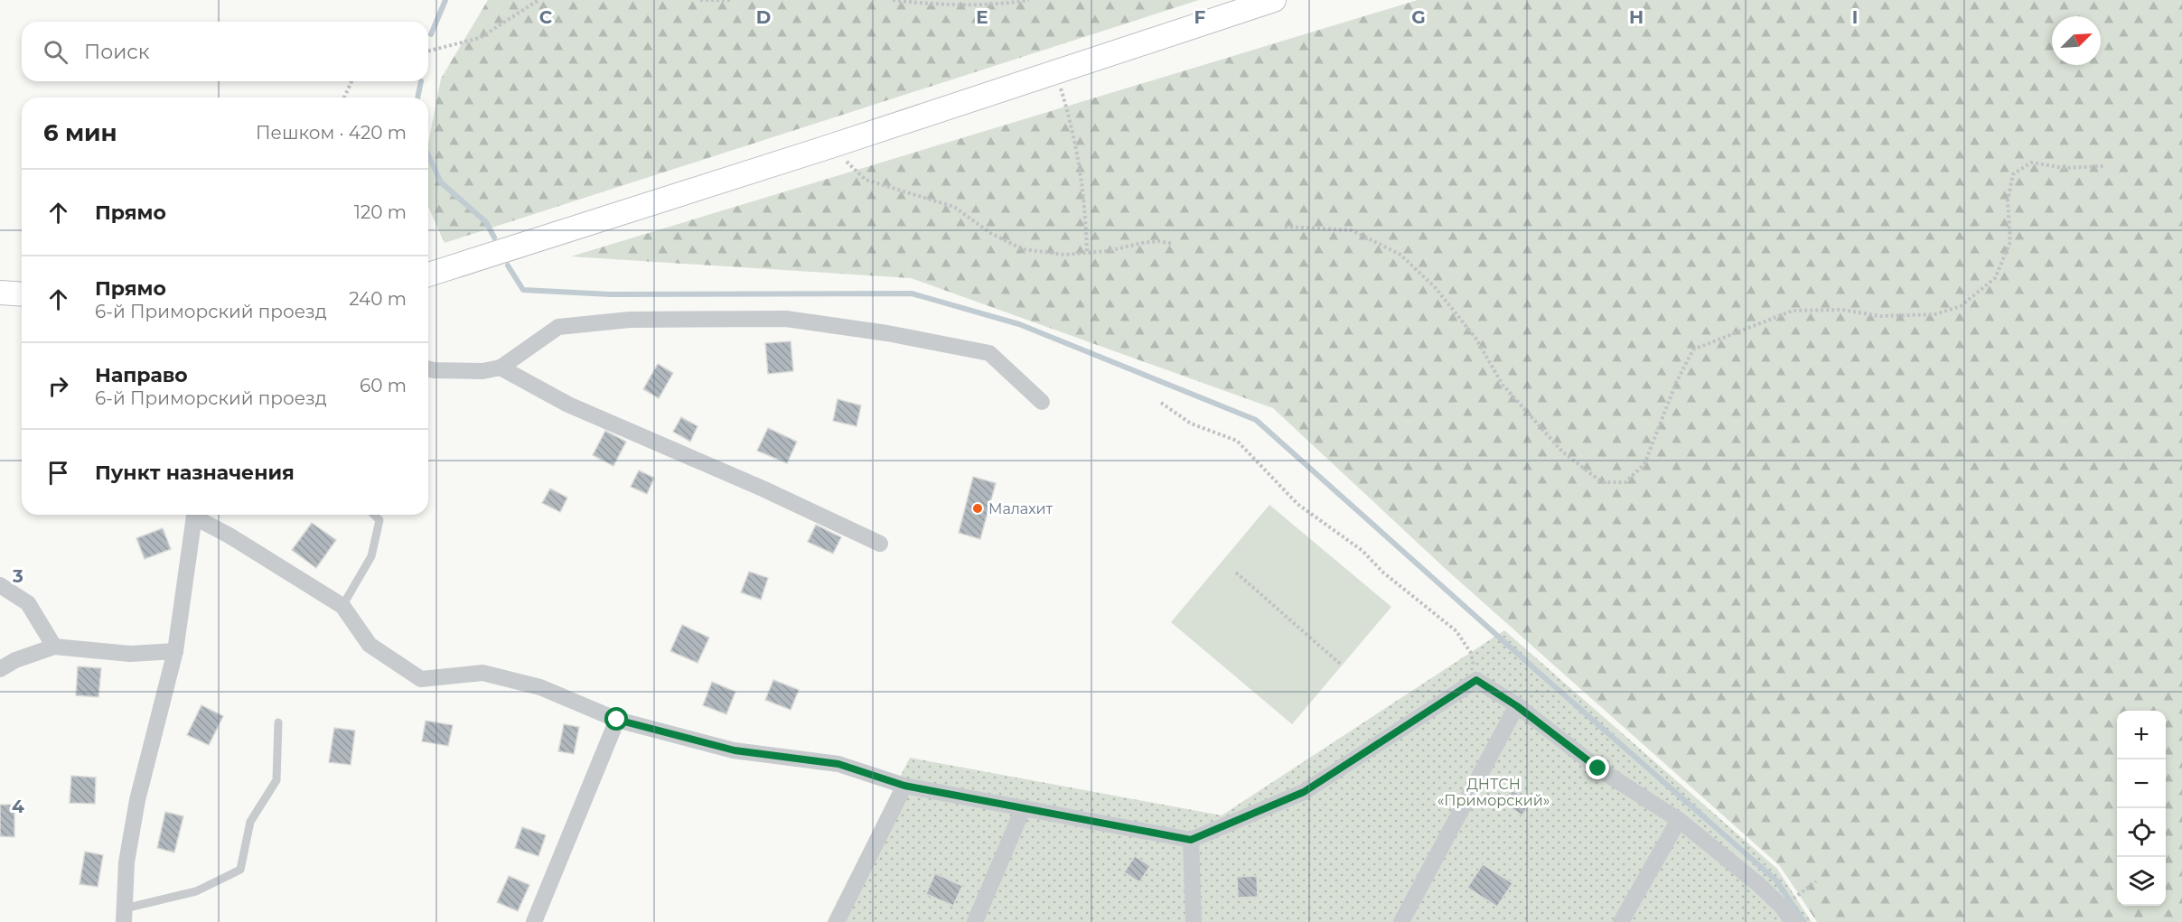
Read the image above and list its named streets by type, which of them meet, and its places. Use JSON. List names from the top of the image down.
{
  "parks": ["ДНТСН «Приморский»"],
  "places": ["Малахит"],
  "north": "top right",
  "page": {
    "search": "Поиск",
    "heading": ["6 мин", "Пешком · 420 m"],
    "list": [
      ["Прямо", "120 m"],
      ["Прямо", "6-й Приморский проезд", "240 m"],
      ["Направо", "6-й Приморский проезд", "60 m"],
      "Пункт назначения"
    ],
    "map_buttons": ["+", "−"]
  },
  "grid": {
    "columns": [
      "C",
      "D",
      "E",
      "F",
      "G",
      "H",
      "I"
    ],
    "rows": ["3", "4"]
  }
}
